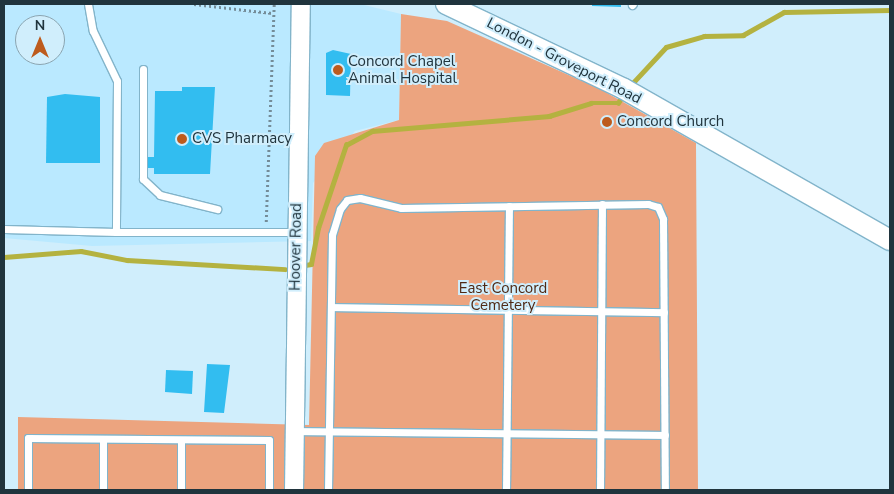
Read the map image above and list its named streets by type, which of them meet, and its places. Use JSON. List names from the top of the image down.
{
  "streets": {
    "main road": ["London - Groveport Road"],
    "street": ["Hoover Road"]
  },
  "parks": ["East Concord Cemetery"],
  "places": ["Concord Chapel Animal Hospital", "Concord Church", "CVS Pharmacy"],
  "north": "top"
}
